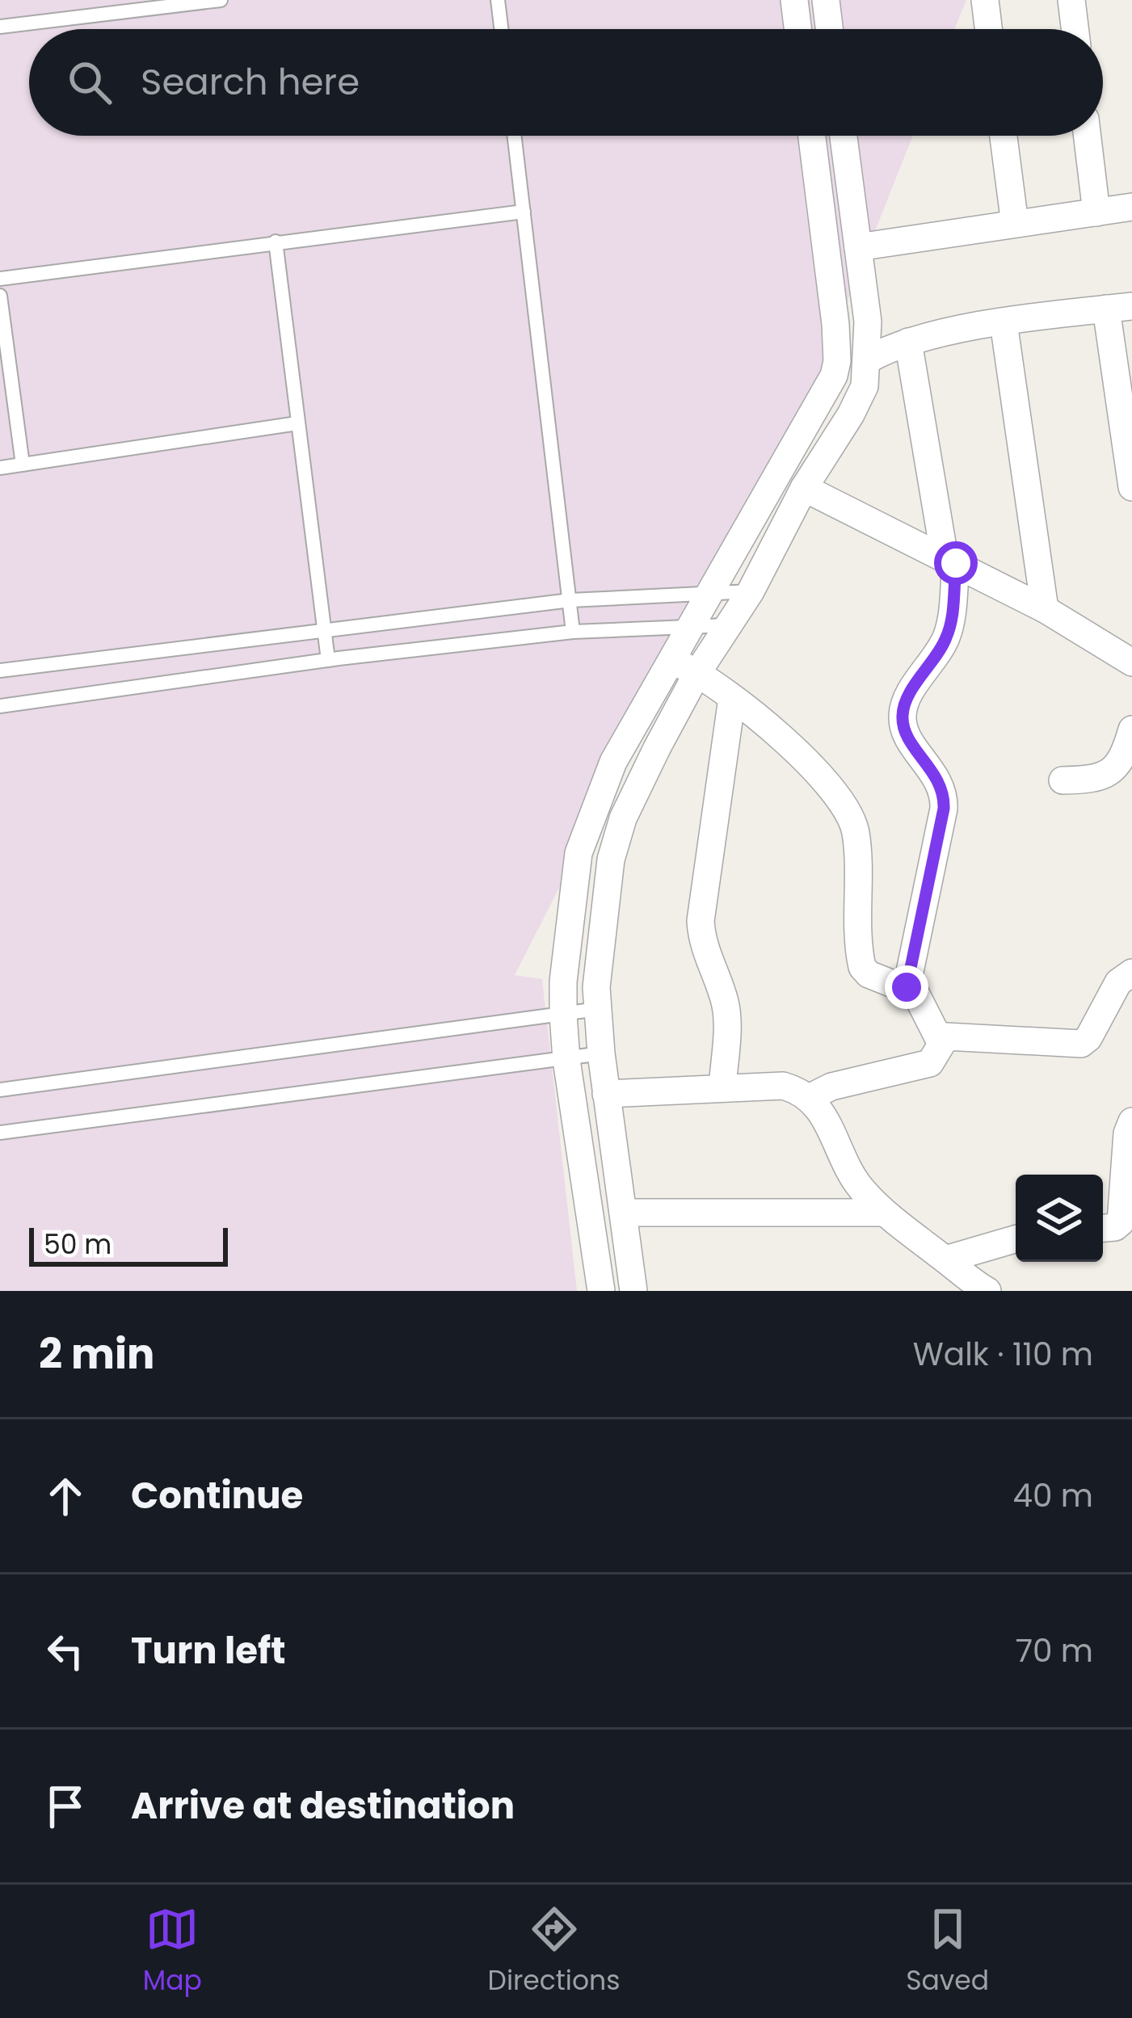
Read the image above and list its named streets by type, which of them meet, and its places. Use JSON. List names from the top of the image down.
{
  "scale_bar": "50 m",
  "page": {
    "search": "Search here",
    "scale": "50 m",
    "heading": ["2 min", "Walk · 110 m"],
    "list": [
      ["Continue", "40 m"],
      ["Turn left", "70 m"],
      "Arrive at destination"
    ],
    "nav": ["Map", "Directions", "Saved"]
  }
}
